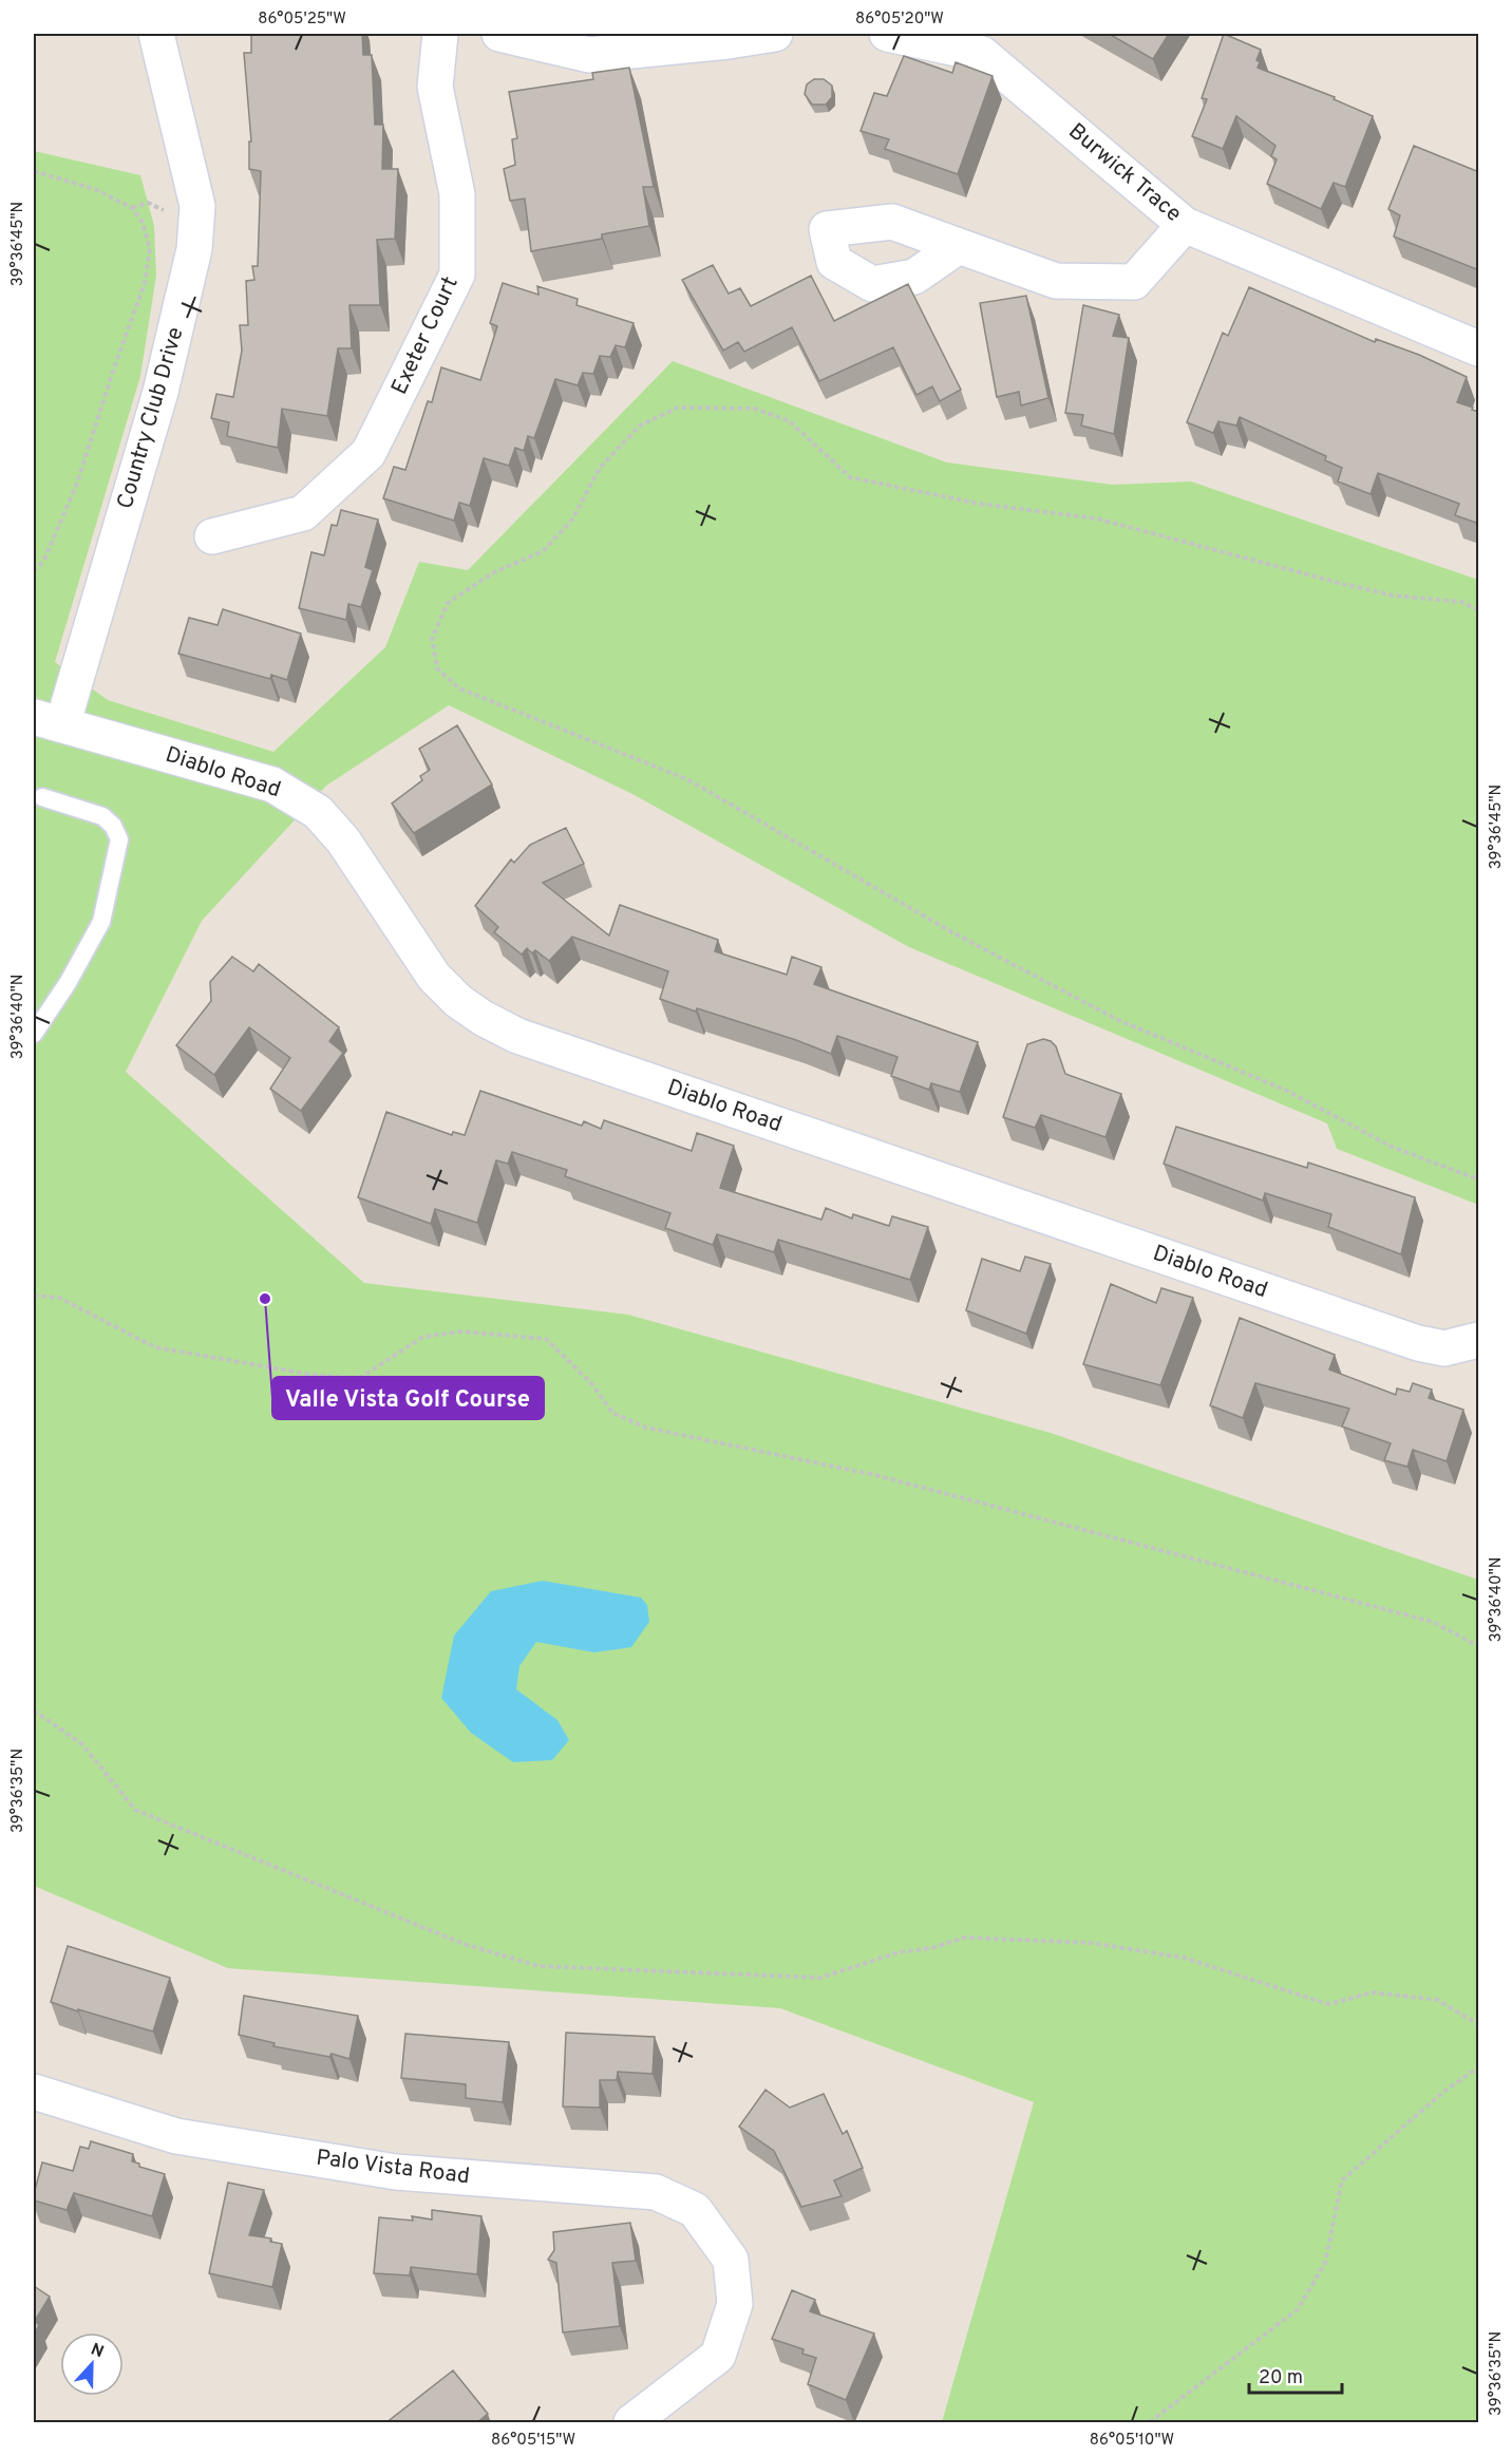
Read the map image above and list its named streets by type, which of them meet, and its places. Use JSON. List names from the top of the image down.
{
  "streets": {
    "street": [
      "Burwick Trace",
      "Exeter Court",
      "Country Club Drive",
      "Diablo Road",
      "Palo Vista Road"
    ]
  },
  "crossings": [
    ["Country Club Drive", "Diablo Road"]
  ],
  "places": ["Valle Vista Golf Course"],
  "scale_bar": "20 m",
  "north": "top",
  "coordinates": [
    "86°05'25\"W",
    "86°05'20\"W",
    "39°36'45\"N",
    "39°36'40\"N",
    "39°36'35\"N",
    "86°05'15\"W",
    "86°05'10\"W"
  ]
}
